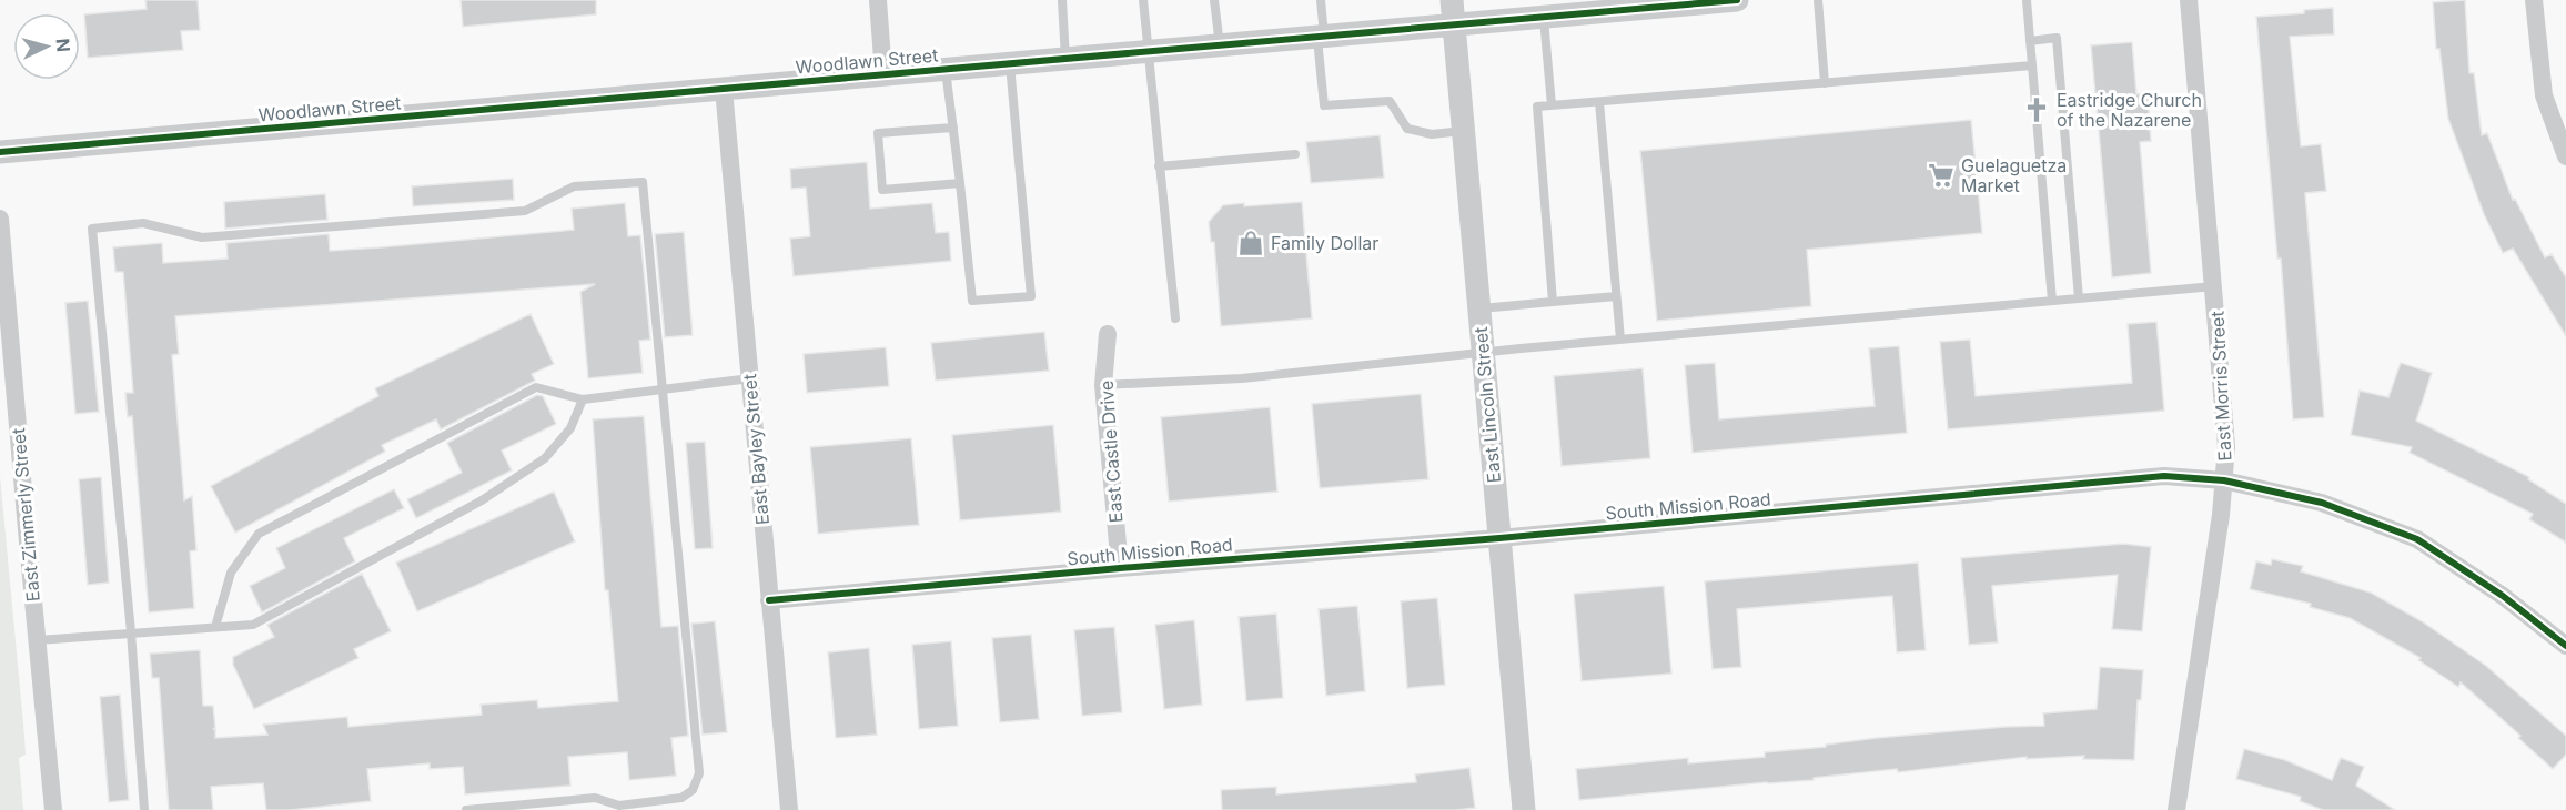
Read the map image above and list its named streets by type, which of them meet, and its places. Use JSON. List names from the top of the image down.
{
  "streets": {
    "street": [
      "Woodlawn Street",
      "East Morris Street",
      "East Lincoln Street",
      "East Bayley Street",
      "East Castle Drive",
      "South Mission Road",
      "East Zimmerly Street"
    ]
  },
  "crossings": [
    ["Woodlawn Street", "East Lincoln Street"],
    ["Woodlawn Street", "East Bayley Street"],
    ["East Morris Street", "South Mission Road"],
    ["East Lincoln Street", "South Mission Road"],
    ["East Bayley Street", "South Mission Road"],
    ["East Castle Drive", "South Mission Road"]
  ],
  "places": {
    "church": ["Eastridge Church of the Nazarene"],
    "supermarket": ["Guelaguetza Market"],
    "shop": ["Family Dollar"]
  },
  "north": "right"
}
